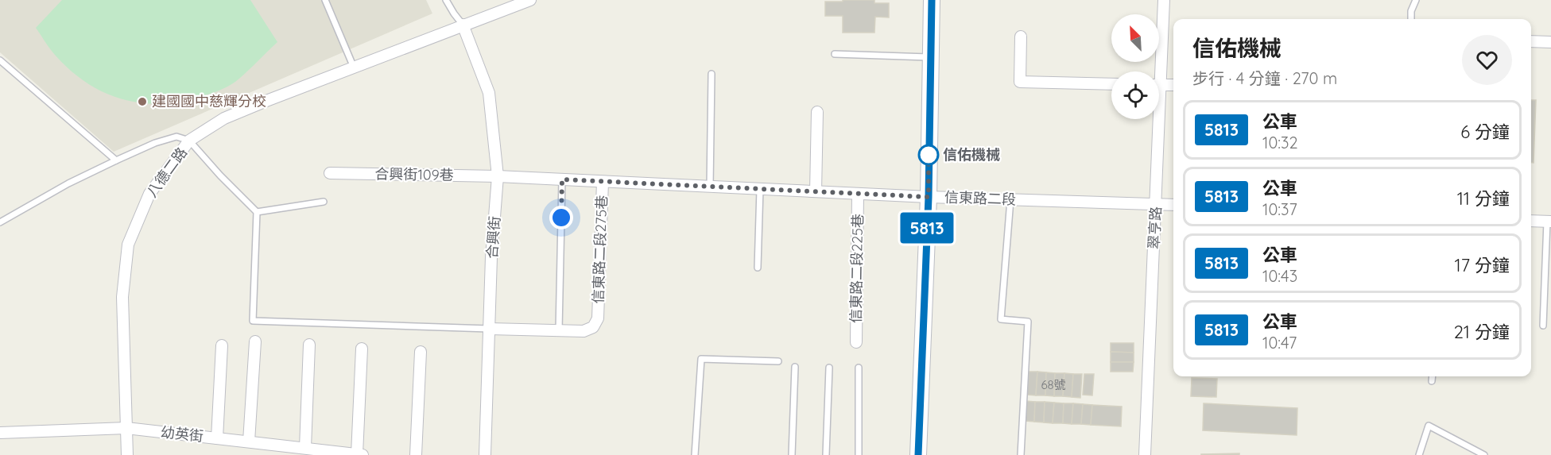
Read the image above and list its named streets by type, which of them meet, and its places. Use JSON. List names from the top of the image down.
{
  "streets": {
    "street": [
      "八德二路",
      "合興街109巷",
      "信東路二段",
      "翠亨路",
      "合興街",
      "信東路二段275巷",
      "信東路二段225巷",
      "幼英街"
    ]
  },
  "crossings": [
    ["八德二路", "合興街"],
    ["八德二路", "幼英街"],
    ["合興街109巷", "信東路二段"],
    ["合興街109巷", "合興街"],
    ["信東路二段", "翠亨路"],
    ["信東路二段", "合興街"],
    ["信東路二段", "信東路二段275巷"],
    ["信東路二段", "信東路二段225巷"],
    ["合興街", "信東路二段275巷"]
  ],
  "places": ["建國國中慈輝分校", "信佑機械"],
  "lines": ["bus line 5813"],
  "house_numbers": ["68號"],
  "north": "top left",
  "page": {
    "on_map": "5813",
    "heading": ["信佑機械", "步行 · 4 分鐘 · 270 m"],
    "list": [
      {
        "mark": "5813",
        "name": "公車",
        "note": "10:32",
        "value": "6 分鐘"
      },
      {
        "mark": "5813",
        "name": "公車",
        "note": "10:37",
        "value": "11 分鐘"
      },
      {
        "mark": "5813",
        "name": "公車",
        "note": "10:43",
        "value": "17 分鐘"
      },
      {
        "mark": "5813",
        "name": "公車",
        "note": "10:47",
        "value": "21 分鐘"
      }
    ]
  }
}
